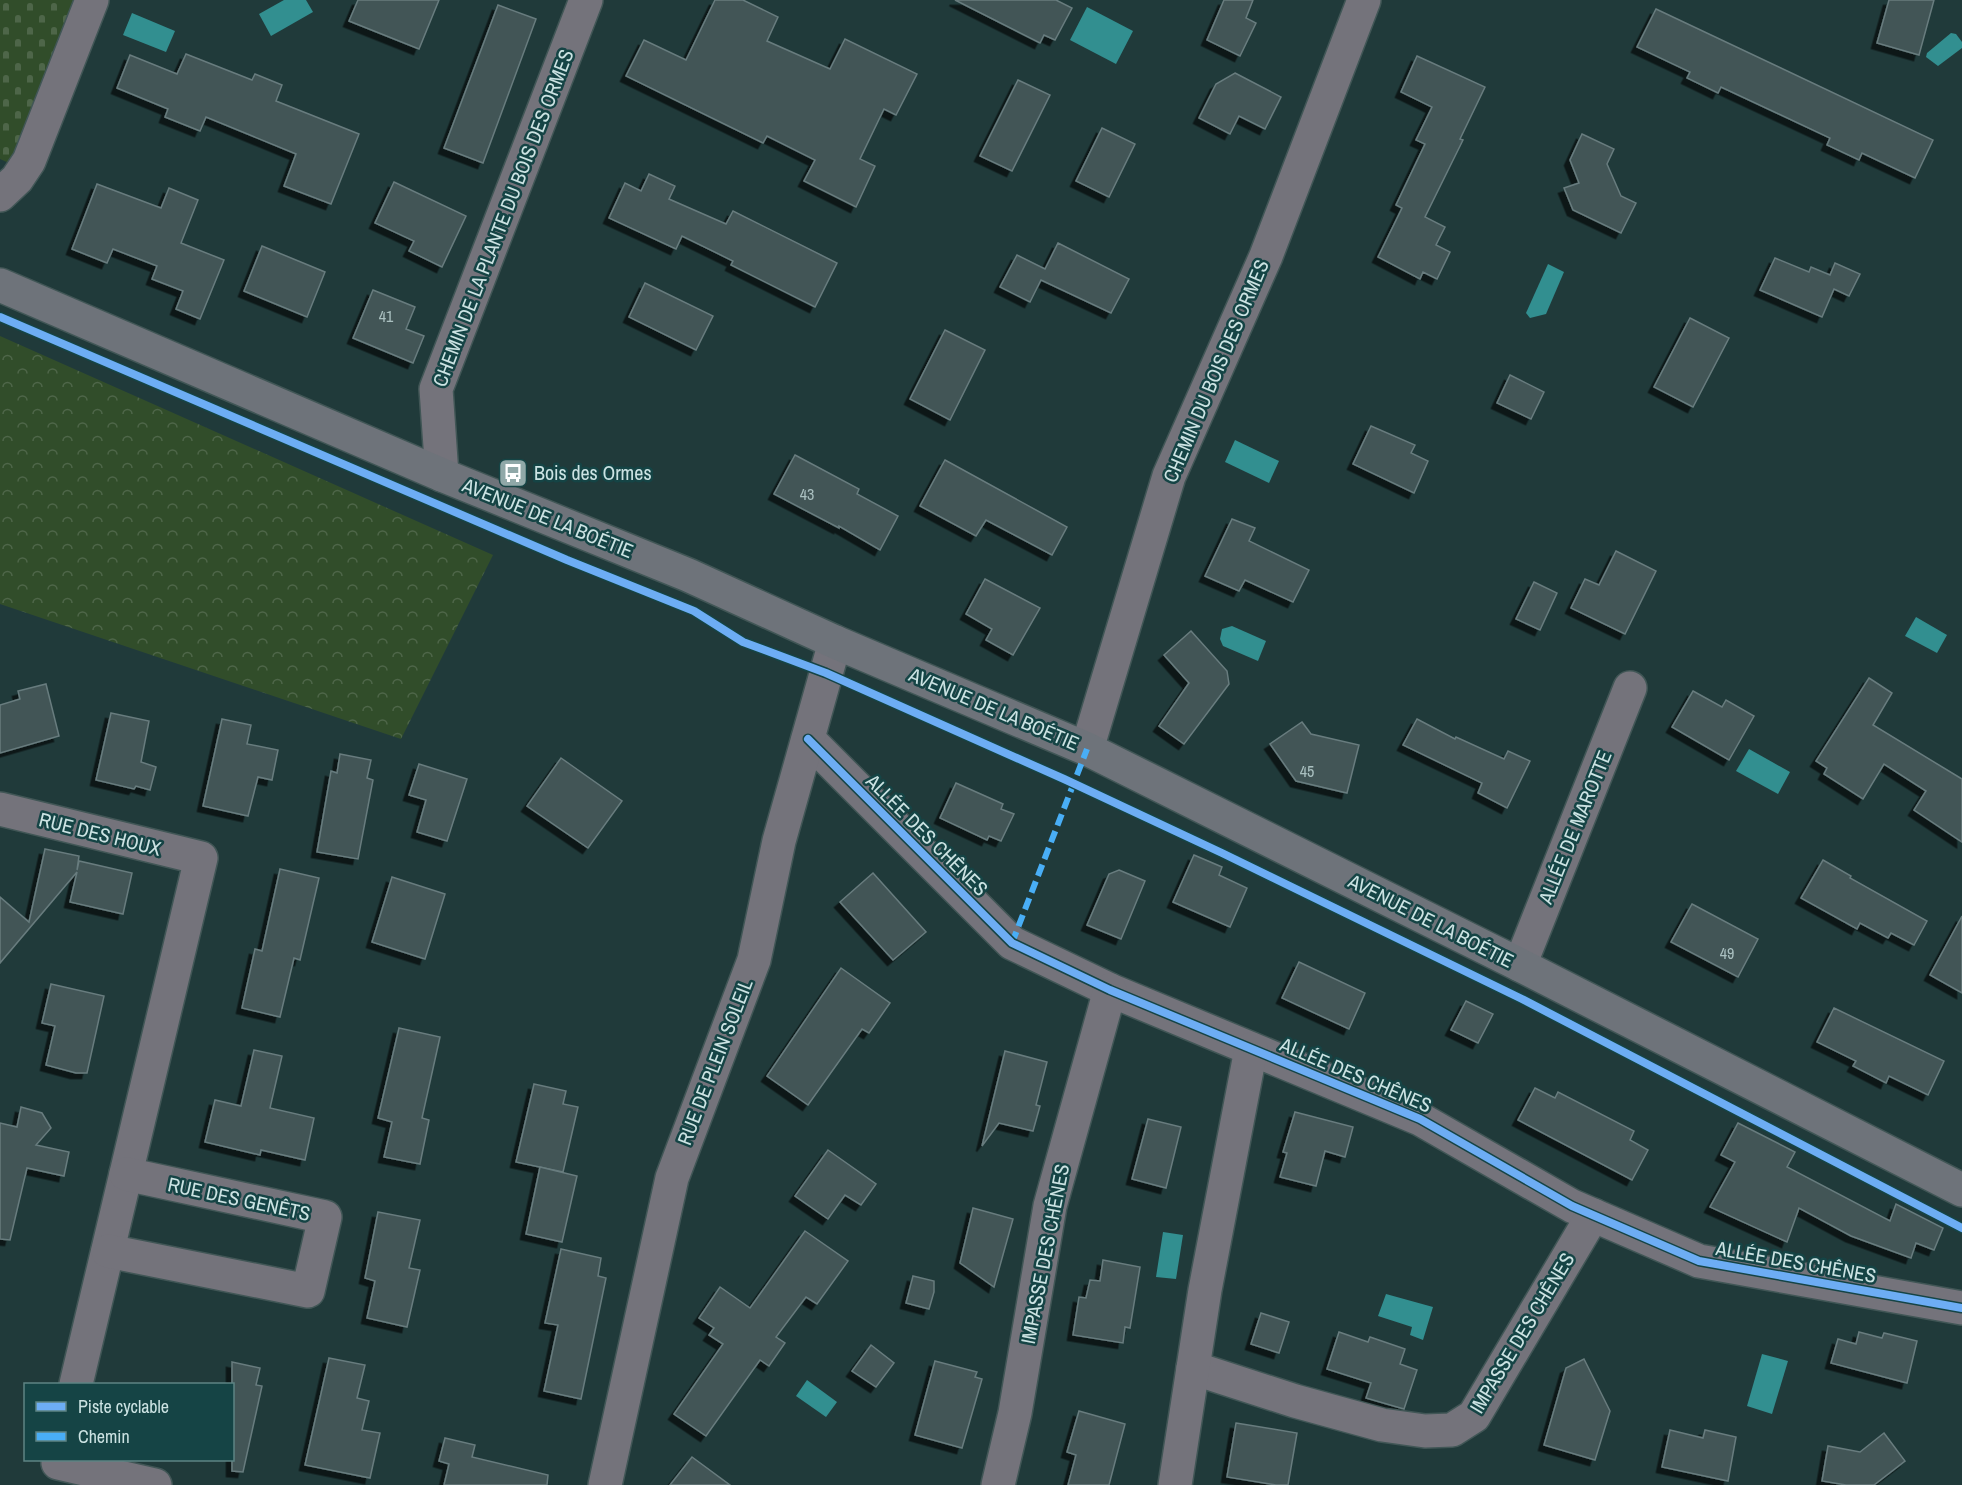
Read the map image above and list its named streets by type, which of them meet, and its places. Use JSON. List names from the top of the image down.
{
  "streets": {
    "main road": ["AVENUE DE LA BOÉTIE"],
    "street": [
      "CHEMIN DE LA PLANTE DU BOIS DES ORMES",
      "CHEMIN DU BOIS DES ORMES",
      "ALLÉE DE MAROTTE",
      "RUE DES HOUX",
      "ALLÉE DES CHÊNES",
      "RUE DE PLEIN SOLEIL",
      "RUE DES GENÊTS",
      "IMPASSE DES CHÊNES"
    ]
  },
  "crossings": [
    ["CHEMIN DE LA PLANTE DU BOIS DES ORMES", "AVENUE DE LA BOÉTIE"],
    ["CHEMIN DU BOIS DES ORMES", "AVENUE DE LA BOÉTIE"],
    ["AVENUE DE LA BOÉTIE", "ALLÉE DE MAROTTE"],
    ["AVENUE DE LA BOÉTIE", "RUE DE PLEIN SOLEIL"],
    ["RUE DES HOUX", "RUE DES GENÊTS"],
    ["ALLÉE DES CHÊNES", "RUE DE PLEIN SOLEIL"],
    ["ALLÉE DES CHÊNES", "IMPASSE DES CHÊNES"]
  ],
  "places": {
    "bus stop": ["Bois des Ormes"]
  },
  "house_numbers": [
    "41",
    "43",
    "45",
    "49"
  ],
  "legend": ["Piste cyclable", "Chemin"]
}
